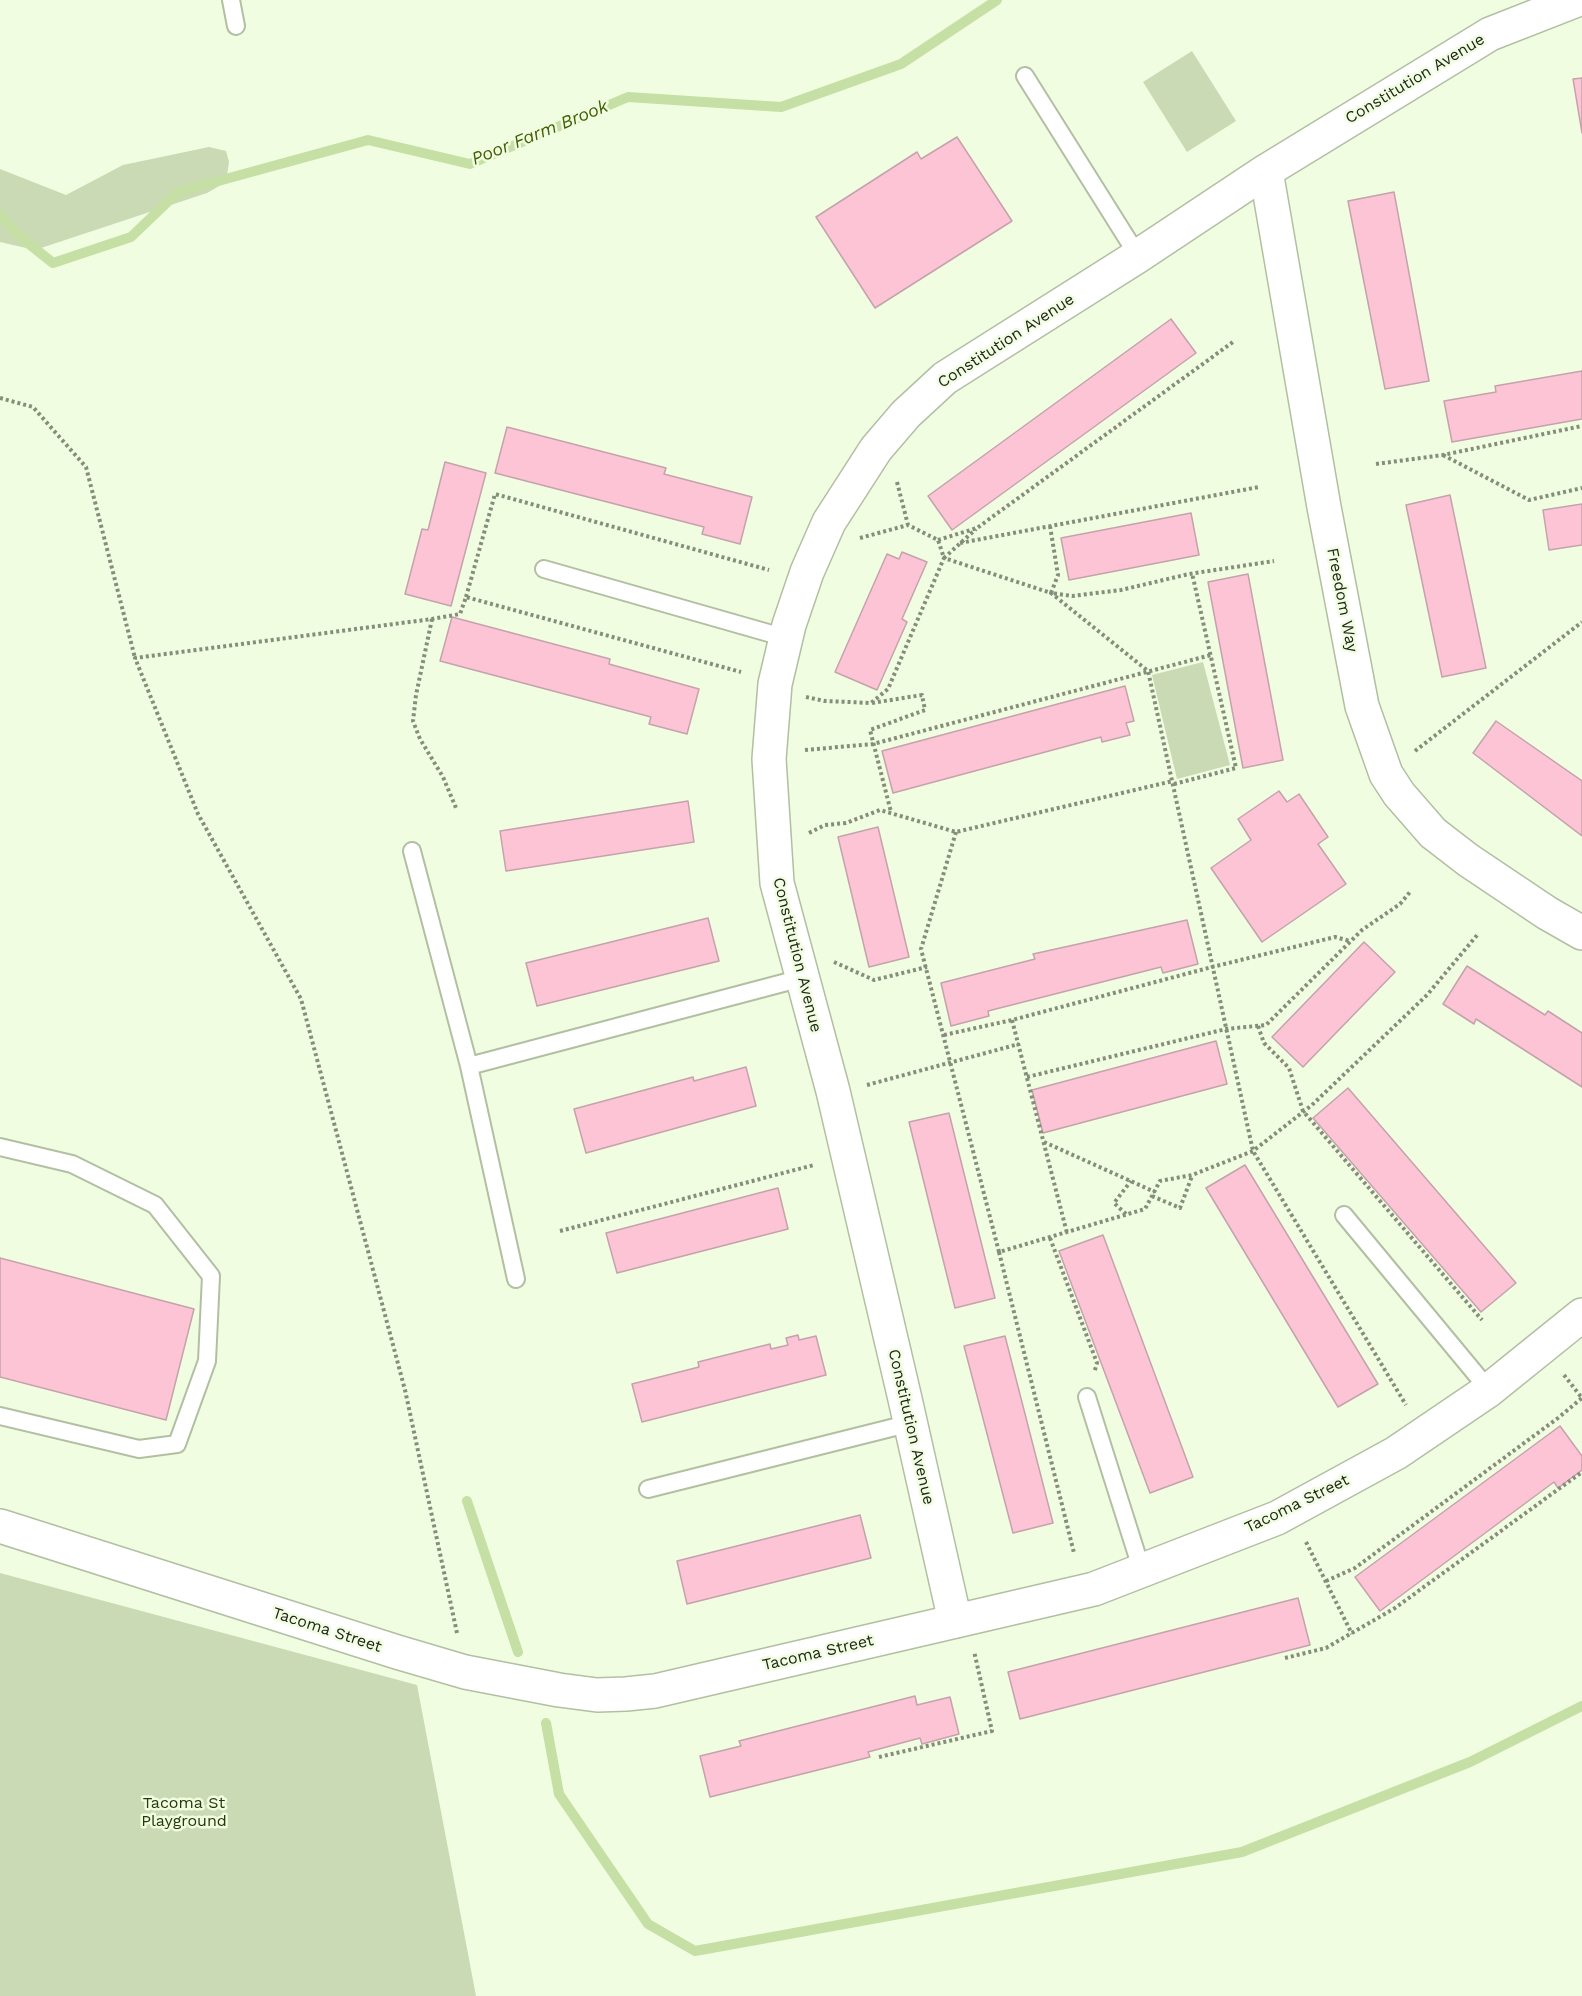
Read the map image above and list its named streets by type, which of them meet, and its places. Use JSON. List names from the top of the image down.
{
  "streets": {
    "street": ["Constitution Avenue", "Freedom Way", "Tacoma Street"]
  },
  "crossings": [
    ["Constitution Avenue", "Freedom Way"],
    ["Constitution Avenue", "Tacoma Street"]
  ],
  "water": ["Poor Farm Brook"],
  "parks": ["Tacoma St Playground"]
}
